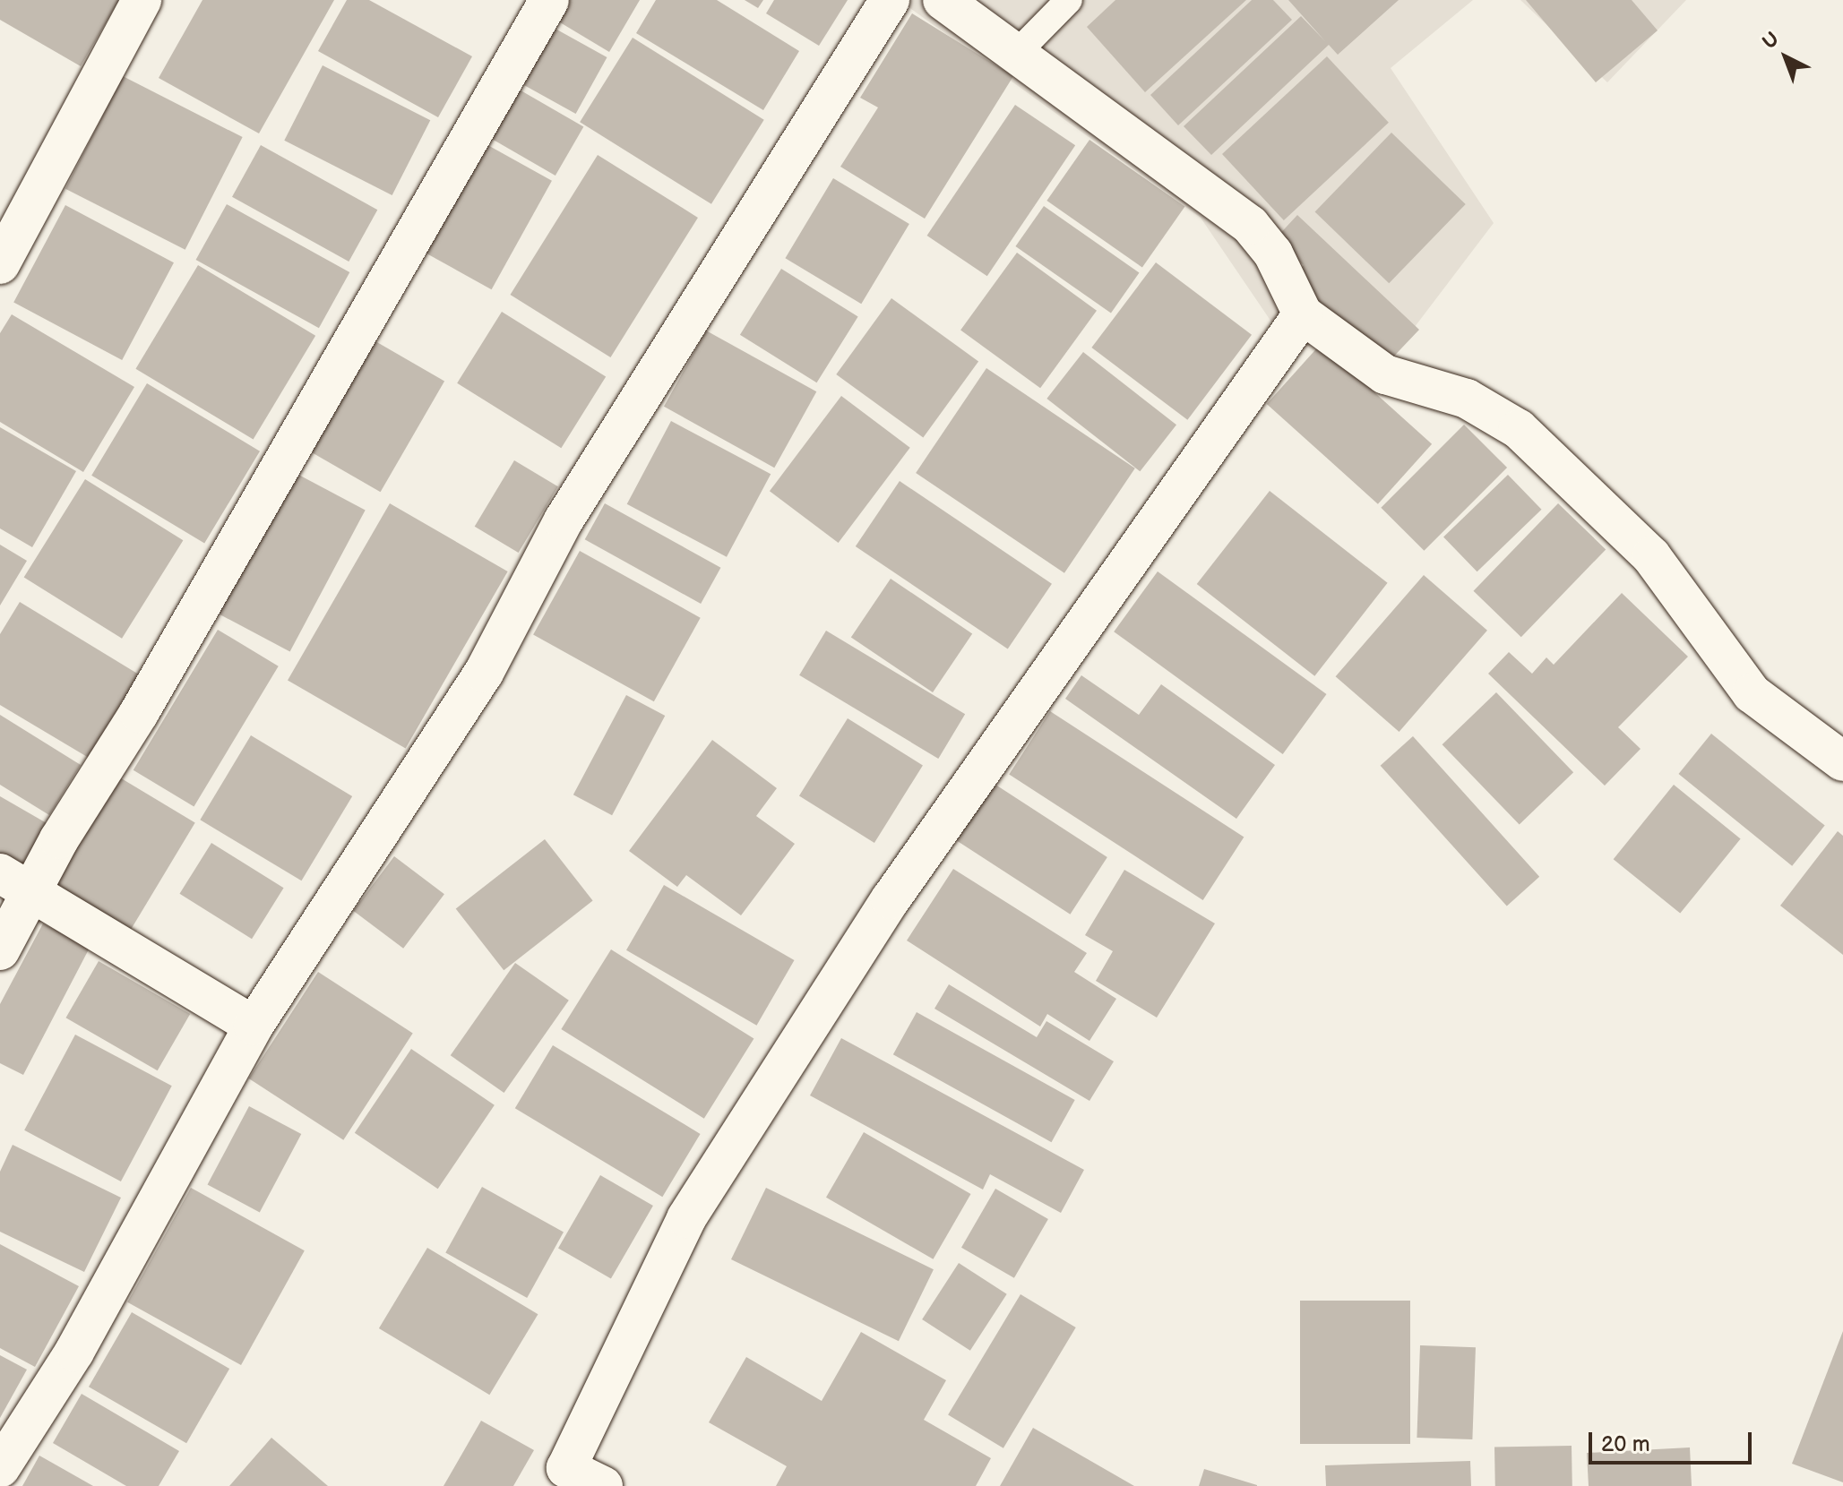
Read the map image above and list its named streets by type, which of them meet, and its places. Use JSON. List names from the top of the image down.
{
  "scale_bar": "20 m",
  "north": "top left"
}
